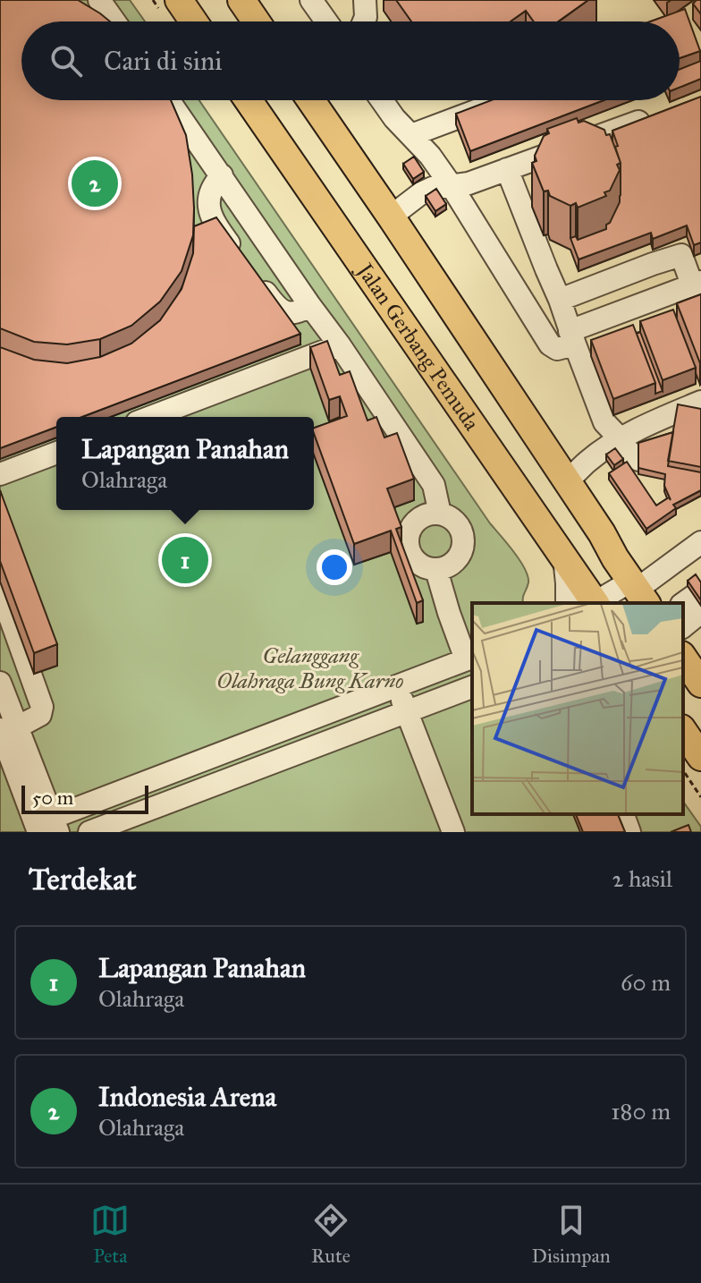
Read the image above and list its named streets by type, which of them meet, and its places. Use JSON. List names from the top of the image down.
{
  "streets": {
    "main road": ["Jalan Gerbang Pemuda"]
  },
  "parks": ["Gelanggang Olahraga Bung Karno"],
  "scale_bar": "50 m",
  "page": {
    "search": "Cari di sini",
    "pins": ["2", "1"],
    "popup": ["Lapangan Panahan", "Olahraga"],
    "scale": "50 m",
    "heading": ["Terdekat", "2 hasil"],
    "list": [
      {
        "mark": "1",
        "name": "Lapangan Panahan",
        "note": "Olahraga",
        "value": "60 m"
      },
      {
        "mark": "2",
        "name": "Indonesia Arena",
        "note": "Olahraga",
        "value": "180 m"
      }
    ],
    "nav": ["Peta", "Rute", "Disimpan"]
  }
}
